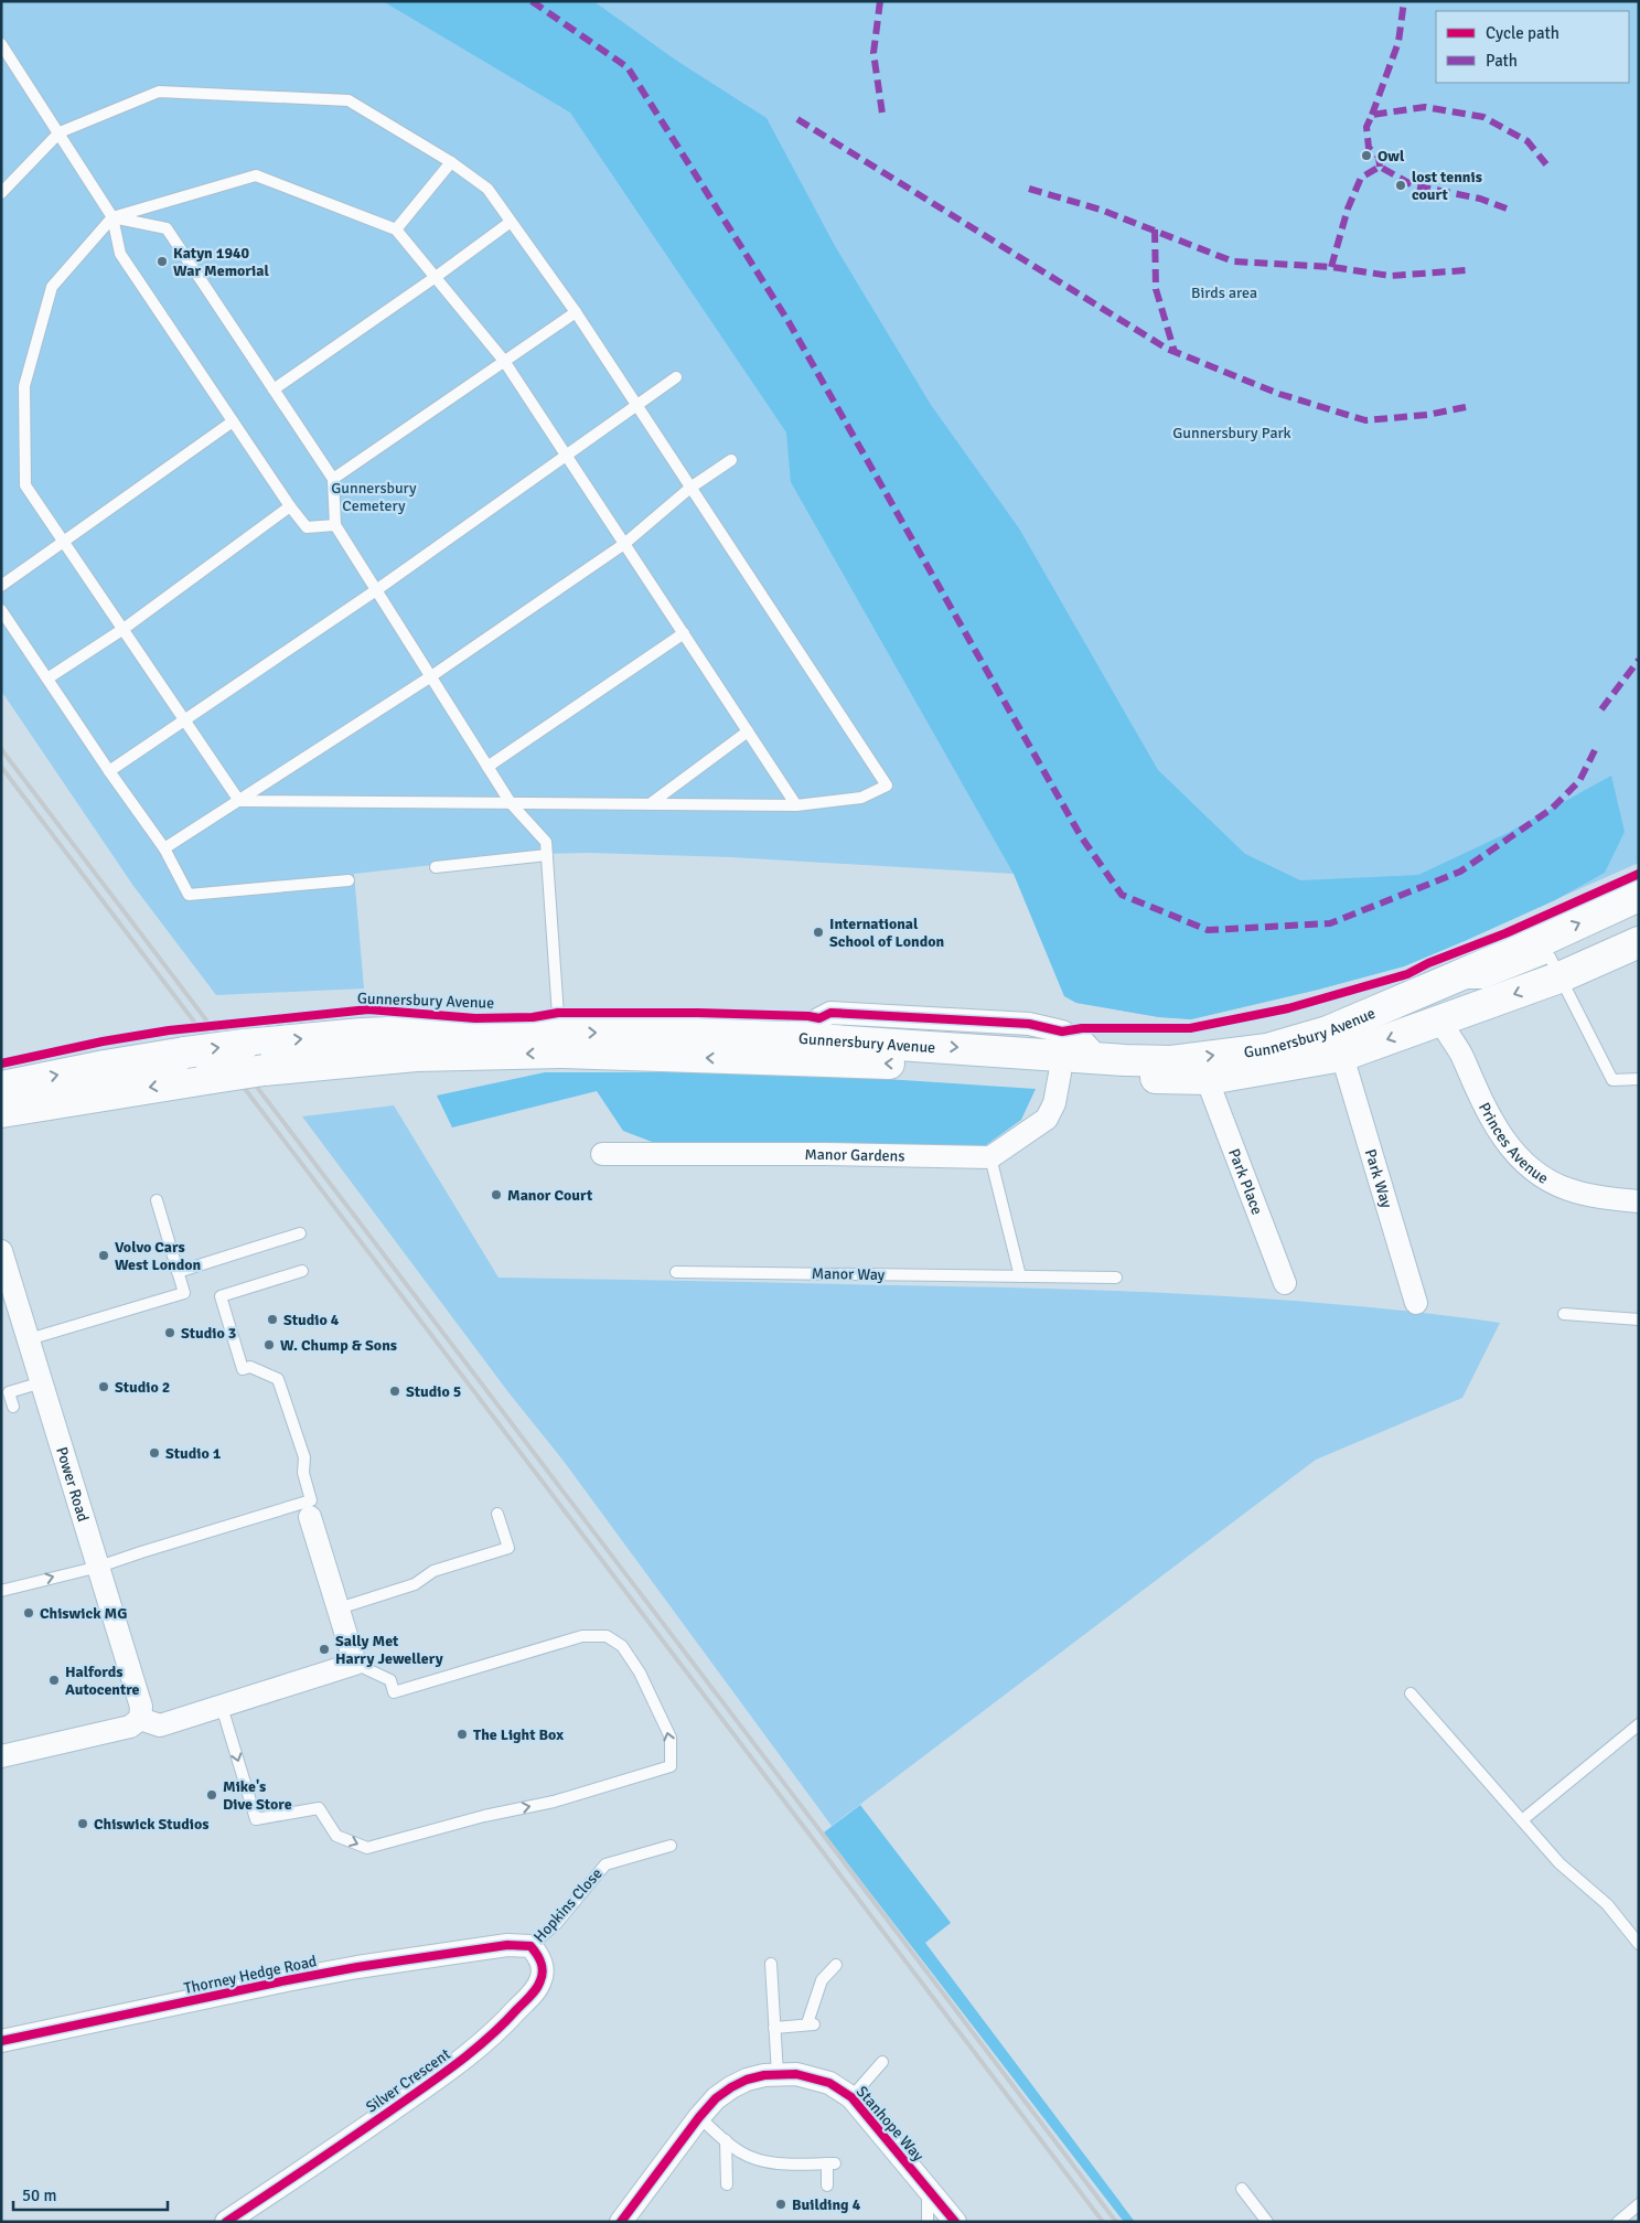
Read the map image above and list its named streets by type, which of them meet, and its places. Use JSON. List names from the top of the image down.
{
  "streets": {
    "highway": ["Gunnersbury Avenue"],
    "street": [
      "Princes Avenue",
      "Manor Gardens",
      "Park Way",
      "Park Place",
      "Power Road",
      "Thorney Hedge Road",
      "Silver Crescent",
      "Stanhope Way"
    ],
    "lane": ["Manor Way", "Hopkins Close"]
  },
  "crossings": [
    ["Gunnersbury Avenue", "Princes Avenue"],
    ["Gunnersbury Avenue", "Park Way"],
    ["Gunnersbury Avenue", "Park Place"],
    ["Hopkins Close", "Thorney Hedge Road"],
    ["Hopkins Close", "Silver Crescent"],
    ["Thorney Hedge Road", "Silver Crescent"]
  ],
  "parks": ["Birds area", "Gunnersbury Park", "Gunnersbury Cemetery"],
  "places": [
    "Owl",
    "lost tennis court",
    "Katyn 1940 War Memorial",
    "International School of London",
    "Manor Court",
    "Volvo Cars West London",
    "Studio 4",
    "Studio 3",
    "W. Chump & Sons",
    "Studio 2",
    "Studio 5",
    "Studio 1",
    "Chiswick MG",
    "Sally Met Harry Jewellery",
    "Halfords Autocentre",
    "The Light Box",
    "Mike's Dive Store",
    "Chiswick Studios",
    "Building 4"
  ],
  "legend": ["Cycle path", "Path"],
  "scale_bar": "50 m"
}
